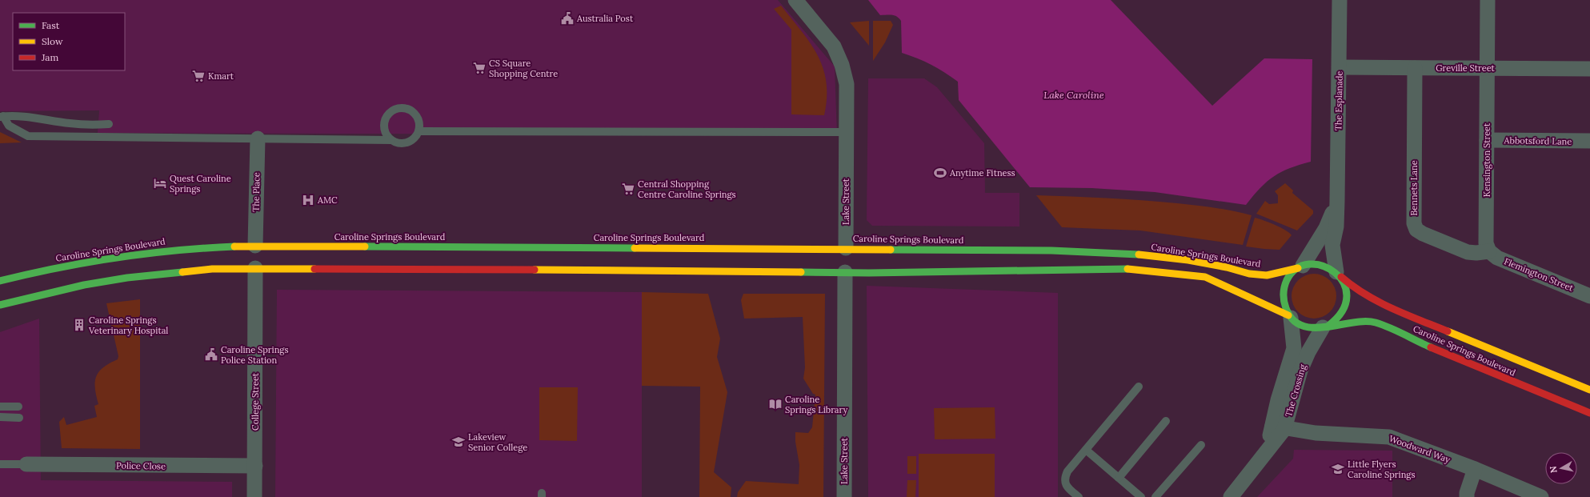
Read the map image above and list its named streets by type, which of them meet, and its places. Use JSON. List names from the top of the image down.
{
  "streets": {
    "main road": ["Caroline Springs Boulevard"],
    "street": [
      "Greville Street",
      "The Esplanade",
      "Abbotsford Lane",
      "Kensington Street",
      "Bennets Lane",
      "The Place",
      "Lake Street",
      "Flemington Street",
      "The Crossing",
      "College Street",
      "Woodward Way",
      "Police Close"
    ]
  },
  "crossings": [
    ["Greville Street", "The Esplanade"],
    ["Greville Street", "Kensington Street"],
    ["Greville Street", "Bennets Lane"],
    ["The Esplanade", "Caroline Springs Boulevard"],
    ["The Esplanade", "The Crossing"],
    ["Abbotsford Lane", "Kensington Street"],
    ["Kensington Street", "Bennets Lane"],
    ["Kensington Street", "Flemington Street"],
    ["Bennets Lane", "Flemington Street"],
    ["The Place", "Caroline Springs Boulevard"],
    ["Lake Street", "Caroline Springs Boulevard"],
    ["Caroline Springs Boulevard", "The Crossing"],
    ["The Crossing", "Woodward Way"],
    ["College Street", "Police Close"]
  ],
  "water": ["Lake Caroline"],
  "places": {
    "public building": ["Australia Post", "Caroline Springs Police Station"],
    "supermarket": ["CS Square Shopping Centre", "Kmart", "Central Shopping Centre Caroline Springs"],
    "sports": ["Anytime Fitness"],
    "hotel": ["Quest Caroline Springs"],
    "hospital": ["AMC"],
    "building": ["Caroline Springs Veterinary Hospital"],
    "library": ["Caroline Springs Library"],
    "school or university": ["Lakeview Senior College", "Little Flyers Caroline Springs"]
  },
  "legend": ["Fast", "Slow", "Jam"],
  "north": "left"
}
